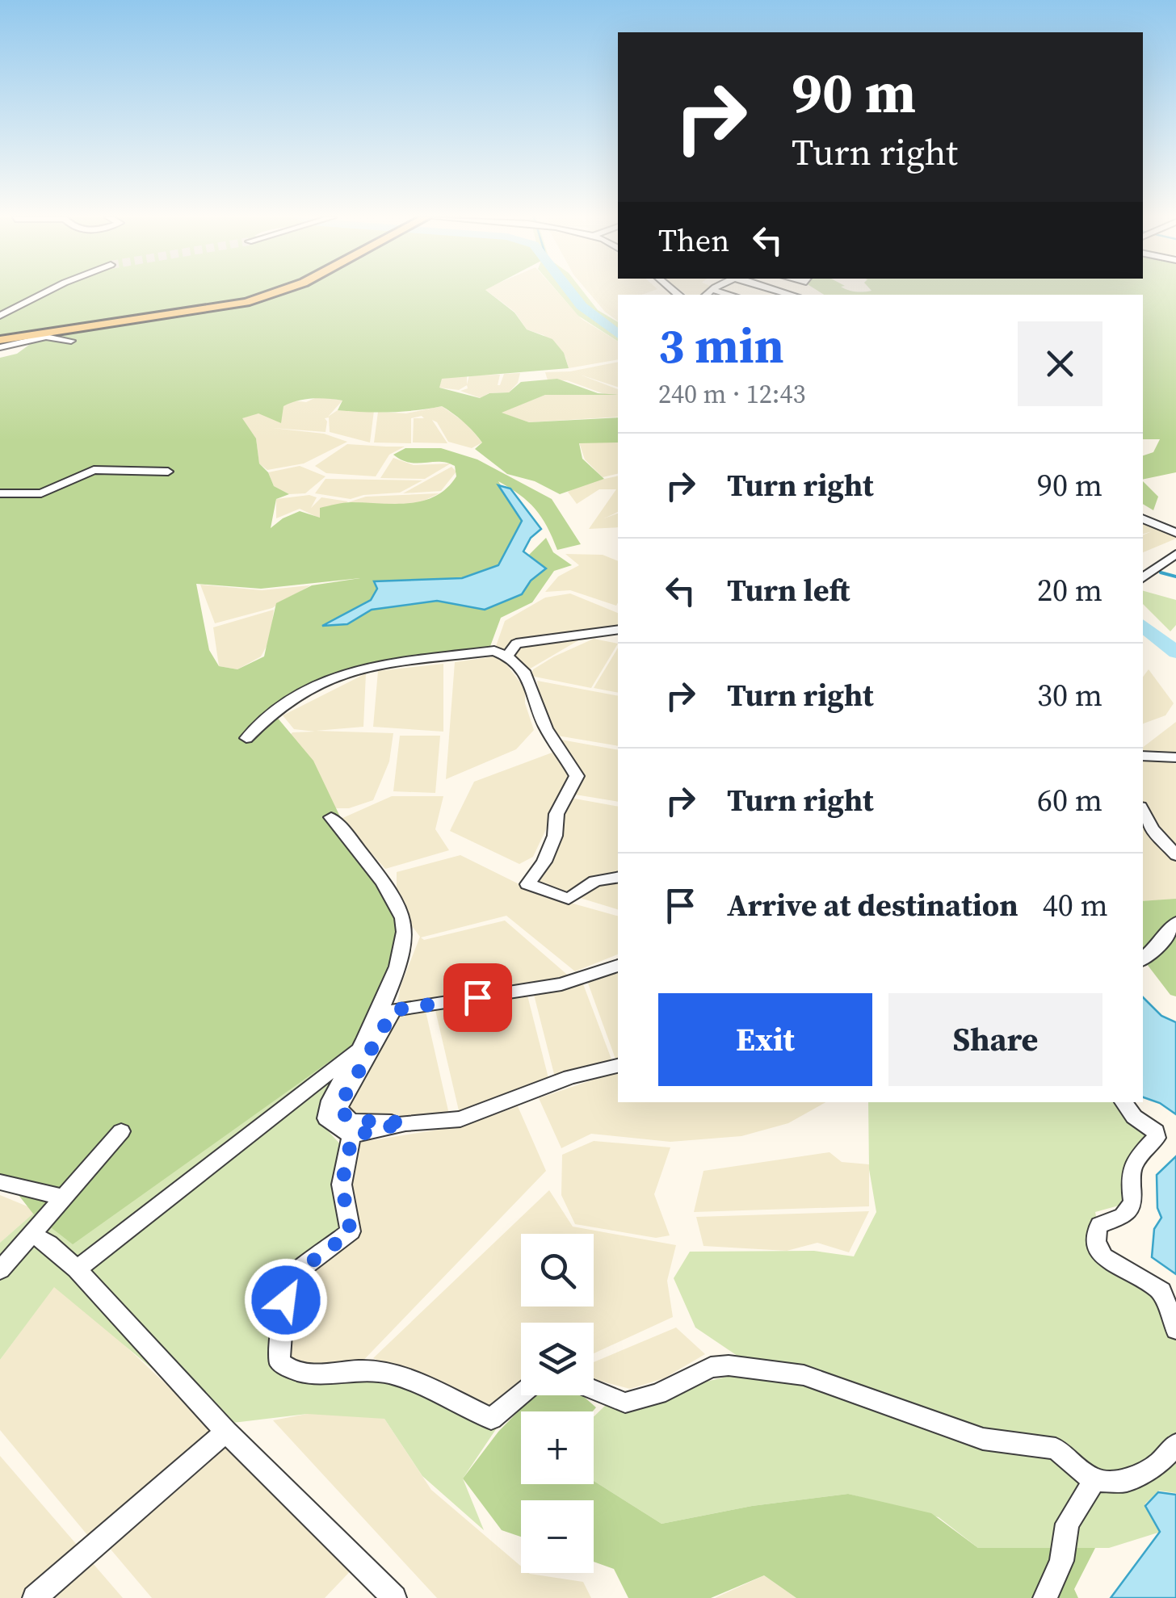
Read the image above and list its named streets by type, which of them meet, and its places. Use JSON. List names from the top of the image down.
{
  "page": {
    "turn": ["90 m", "Turn right"],
    "then": "Then",
    "heading": ["3 min", "240 m · 12:43"],
    "list": [
      {
        "name": "Turn right",
        "value": "90 m"
      },
      {
        "name": "Turn left",
        "value": "20 m"
      },
      {
        "name": "Turn right",
        "value": "30 m"
      },
      {
        "name": "Turn right",
        "value": "60 m"
      },
      {
        "name": "Arrive at destination",
        "value": "40 m"
      }
    ],
    "buttons": ["Exit", "Share"],
    "map_buttons": ["+", "−"]
  }
}
